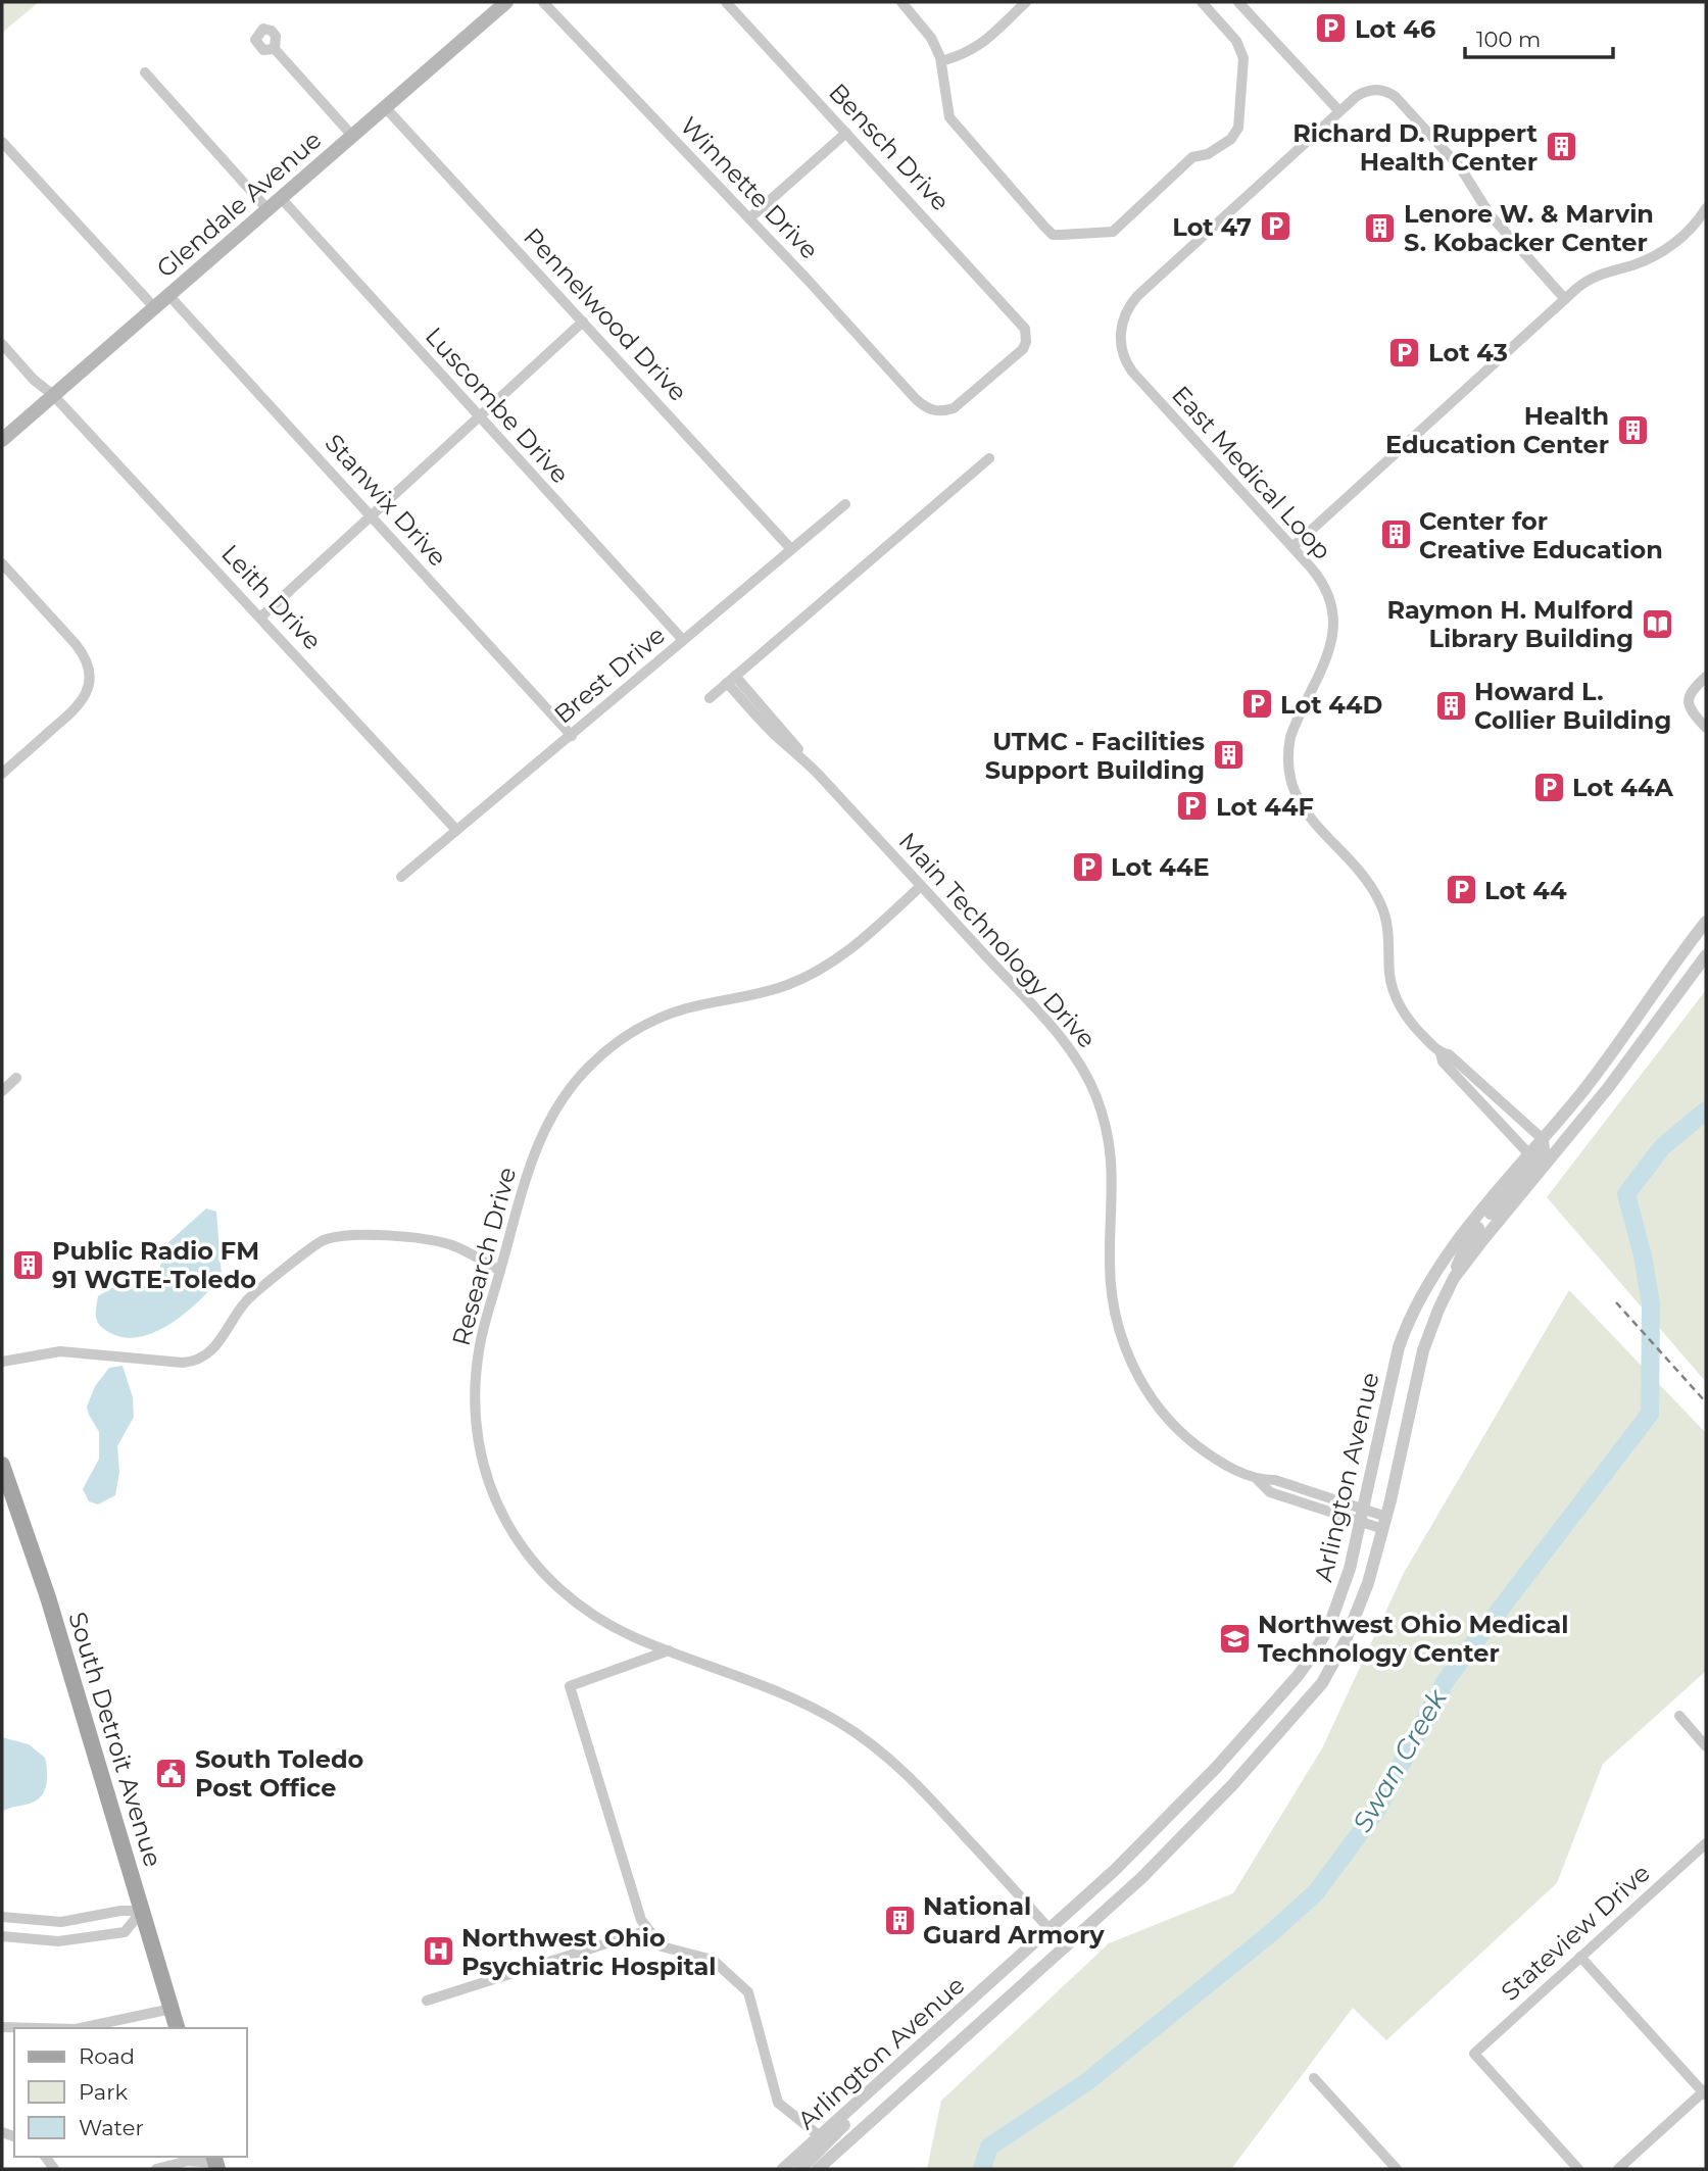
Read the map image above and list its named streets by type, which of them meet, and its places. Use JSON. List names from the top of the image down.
{
  "streets": {
    "main road": ["Glendale Avenue", "South Detroit Avenue"],
    "street": [
      "Bensch Drive",
      "Winnette Drive",
      "Pennelwood Drive",
      "Luscombe Drive",
      "East Medical Loop",
      "Stanwix Drive",
      "Leith Drive",
      "Brest Drive",
      "Main Technology Drive",
      "Research Drive",
      "Arlington Avenue",
      "Stateview Drive"
    ]
  },
  "crossings": [
    ["Bensch Drive", "Winnette Drive"],
    ["Glendale Avenue", "Pennelwood Drive"],
    ["Glendale Avenue", "Luscombe Drive"],
    ["Glendale Avenue", "Stanwix Drive"],
    ["Glendale Avenue", "Leith Drive"],
    ["Pennelwood Drive", "Brest Drive"],
    ["Luscombe Drive", "Brest Drive"],
    ["East Medical Loop", "Arlington Avenue"],
    ["Stanwix Drive", "Brest Drive"],
    ["Leith Drive", "Brest Drive"],
    ["Main Technology Drive", "Research Drive"],
    ["Main Technology Drive", "Arlington Avenue"],
    ["Research Drive", "Arlington Avenue"]
  ],
  "water": ["Swan Creek"],
  "places": {
    "parking": [
      "Lot 46",
      "Lot 47",
      "Lot 43",
      "Lot 44D",
      "Lot 44A",
      "Lot 44F",
      "Lot 44E",
      "Lot 44"
    ],
    "building": [
      "Richard D. Ruppert Health Center",
      "Lenore W. & Marvin S. Kobacker Center",
      "Health Education Center",
      "Center for Creative Education",
      "Howard L. Collier Building",
      "UTMC - Facilities Support Building",
      "Public Radio FM 91 WGTE-Toledo",
      "National Guard Armory"
    ],
    "library": ["Raymon H. Mulford Library Building"],
    "school or university": ["Northwest Ohio Medical Technology Center"],
    "public building": ["South Toledo Post Office"],
    "hospital": ["Northwest Ohio Psychiatric Hospital"]
  },
  "legend": ["Road", "Park", "Water"],
  "scale_bar": "100 m"
}
